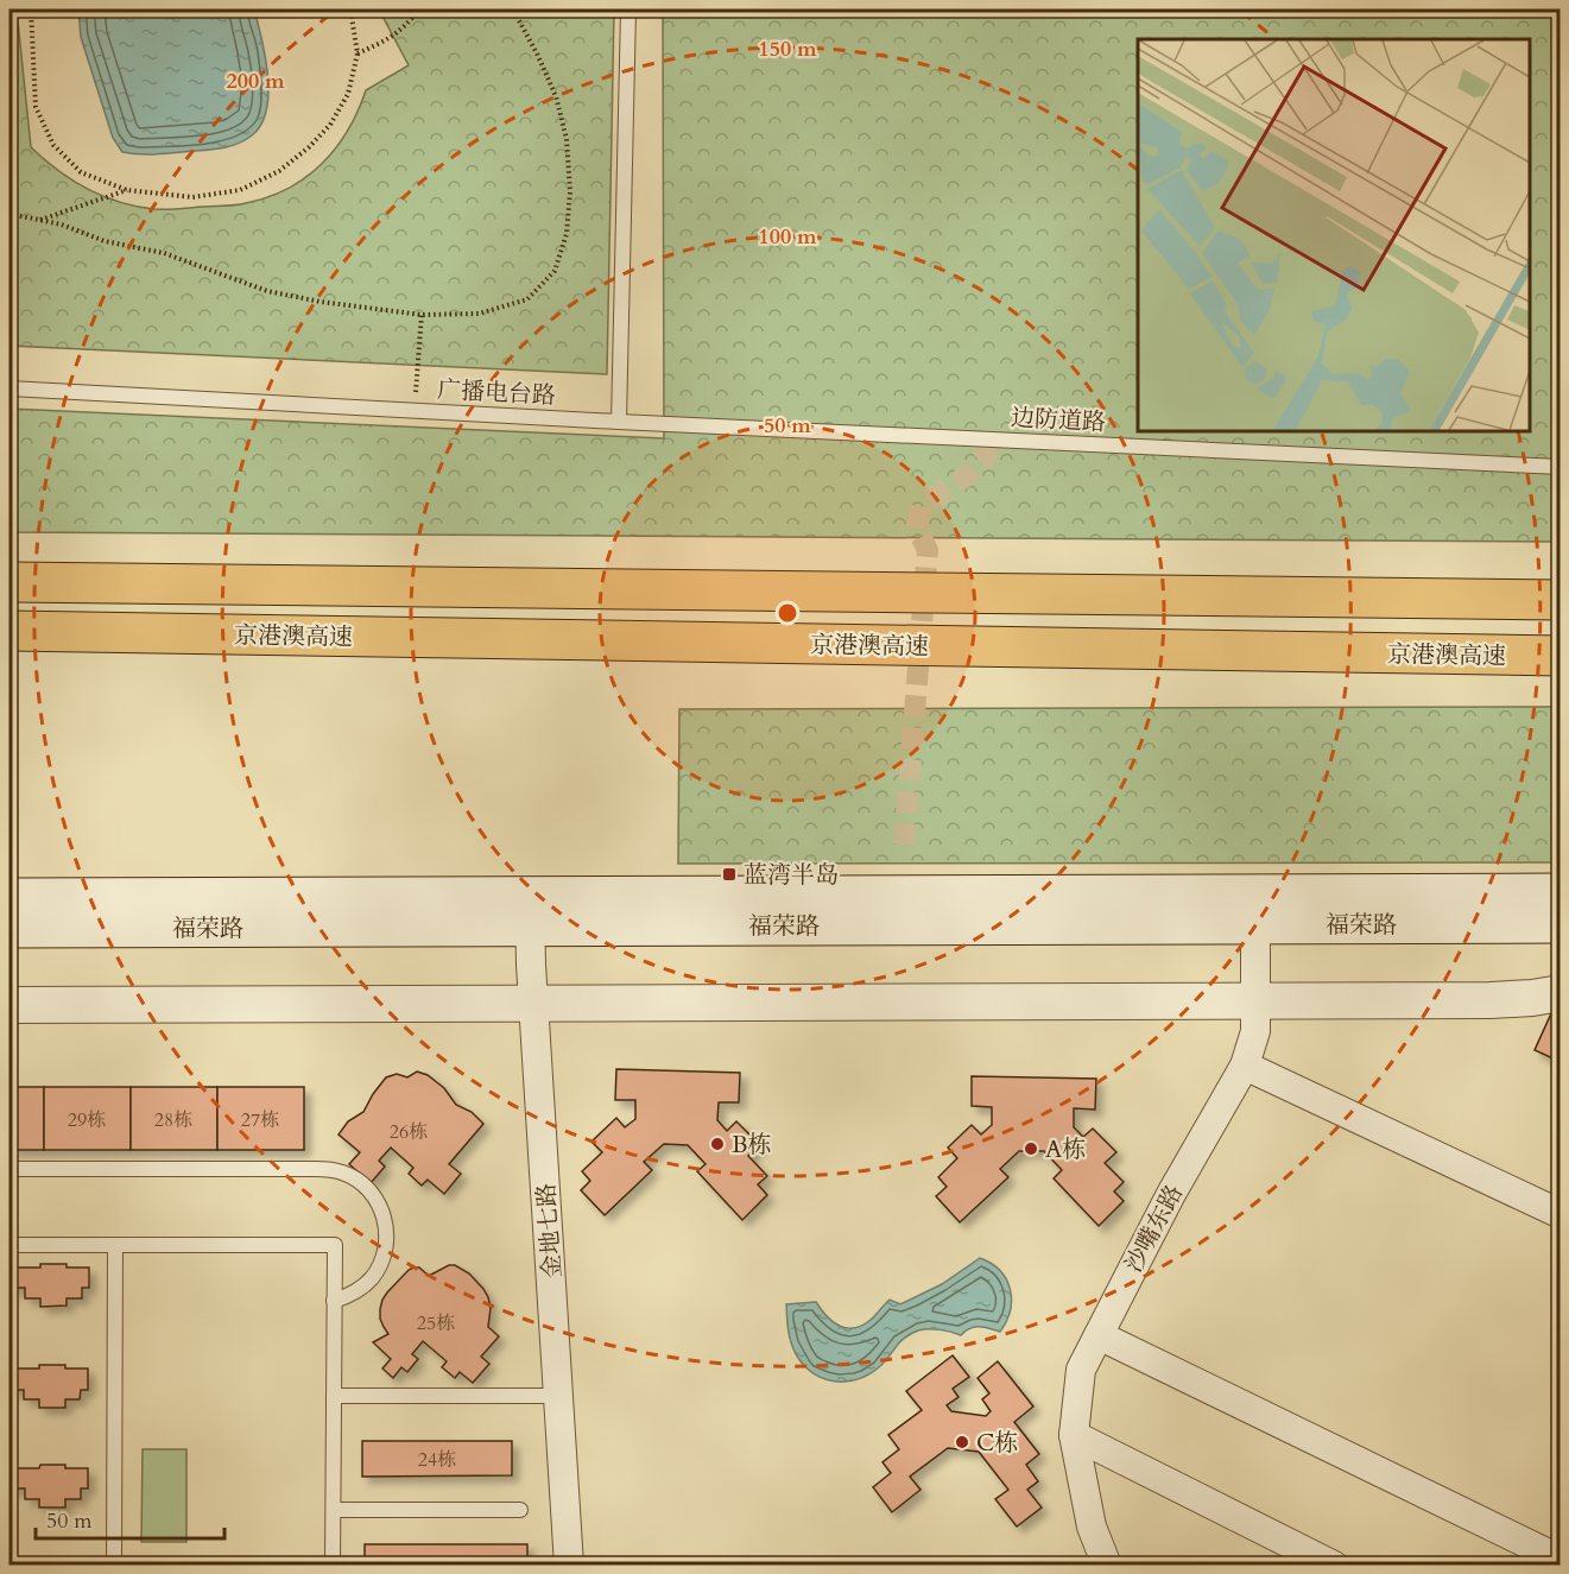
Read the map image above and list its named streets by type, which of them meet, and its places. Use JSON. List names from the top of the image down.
{
  "streets": {
    "highway": ["京港澳高速"],
    "main road": ["福荣路"],
    "street": ["沙嘴东路", "金地七路"],
    "lane": ["广播电台路", "边防道路"]
  },
  "crossings": [
    ["广播电台路", "边防道路"],
    ["福荣路", "沙嘴东路"],
    ["福荣路", "金地七路"]
  ],
  "places": {
    "transit": ["蓝湾半岛"],
    "other": ["B栋", "A栋", "C栋"]
  },
  "house_numbers": [
    "29栋",
    "28栋",
    "27栋",
    "26栋",
    "25栋",
    "24栋"
  ],
  "scale_bar": "50 m",
  "rings": [
    "150 m",
    "200 m",
    "100 m",
    "50 m"
  ]
}
